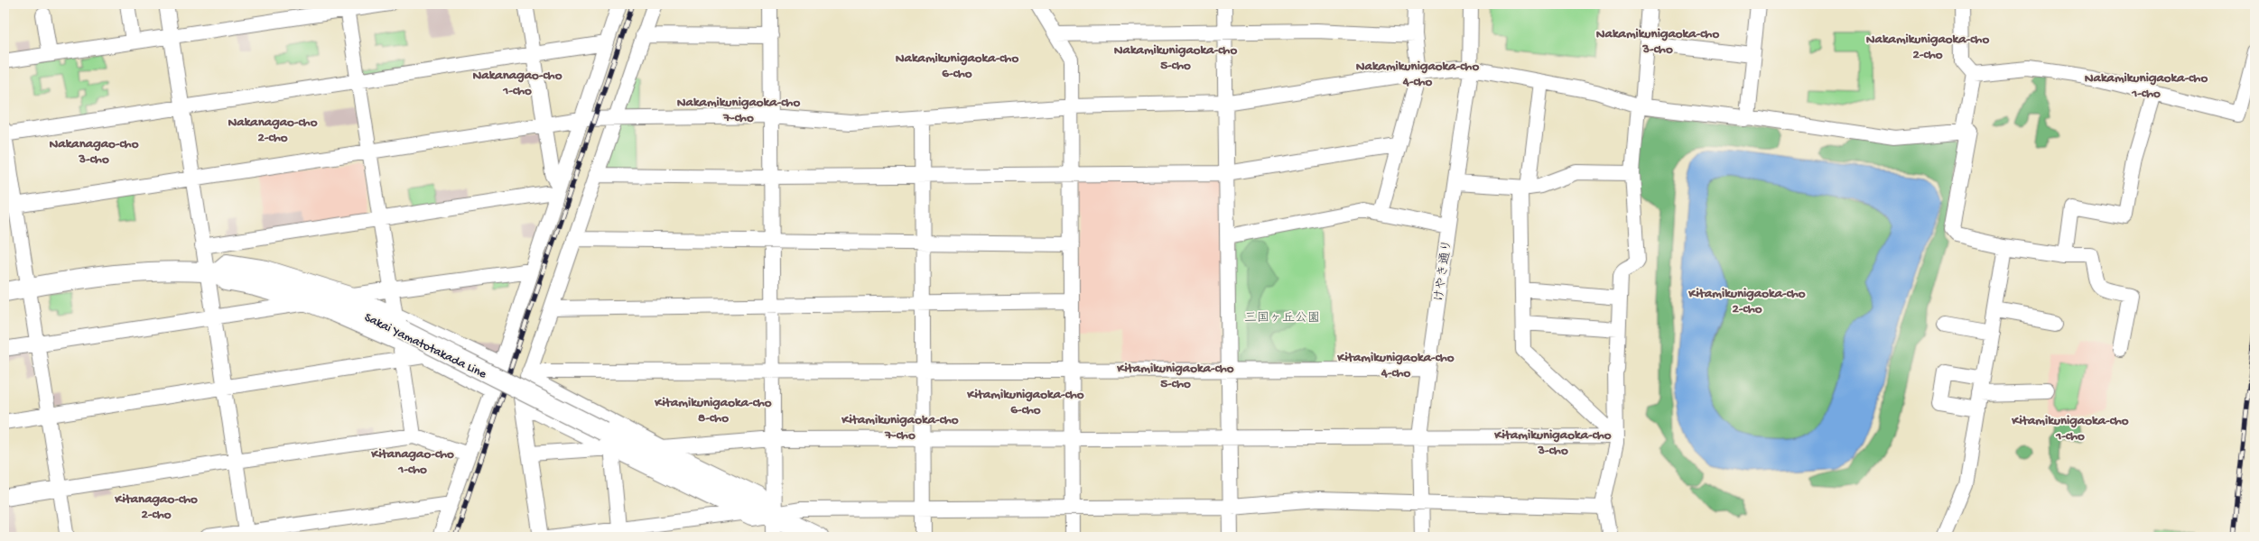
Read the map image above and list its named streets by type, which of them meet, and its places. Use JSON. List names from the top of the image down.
{
  "streets": {
    "main road": ["Sakai Yamatotakada Line"],
    "street": ["けやき通り"]
  },
  "districts": [
    "Nakamikunigaoka-cho 3-cho",
    "Nakamikunigaoka-cho 2-cho",
    "Nakamikunigaoka-cho 5-cho",
    "Nakamikunigaoka-cho 6-cho",
    "Nakamikunigaoka-cho 4-cho",
    "Nakanagao-cho 1-cho",
    "Nakamikunigaoka-cho 1-cho",
    "Nakamikunigaoka-cho 7-cho",
    "Nakanagao-cho 2-cho",
    "Nakanagao-cho 3-cho",
    "Kitamikunigaoka-cho 2-cho",
    "Kitamikunigaoka-cho 4-cho",
    "Kitamikunigaoka-cho 5-cho",
    "Kitamikunigaoka-cho 6-cho",
    "Kitamikunigaoka-cho 8-cho",
    "Kitamikunigaoka-cho 7-cho",
    "Kitamikunigaoka-cho 1-cho",
    "Kitamikunigaoka-cho 3-cho",
    "Kitanagao-cho 1-cho",
    "Kitanagao-cho 2-cho"
  ],
  "parks": ["三国ヶ丘公園"]
}
